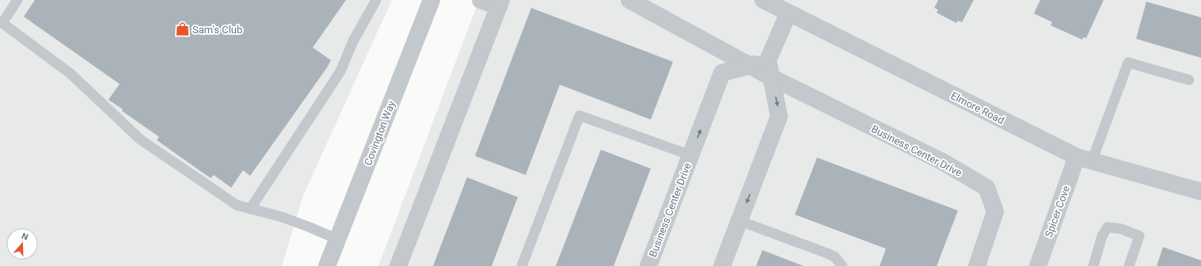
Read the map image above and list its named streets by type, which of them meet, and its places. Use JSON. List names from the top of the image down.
{
  "streets": {
    "street": [
      "Elmore Road",
      "Covington Way",
      "Business Center Drive",
      "Spicer Cove"
    ]
  },
  "crossings": [
    ["Elmore Road", "Spicer Cove"]
  ],
  "places": {
    "shop": ["Sam's Club"]
  },
  "north": "top"
}
